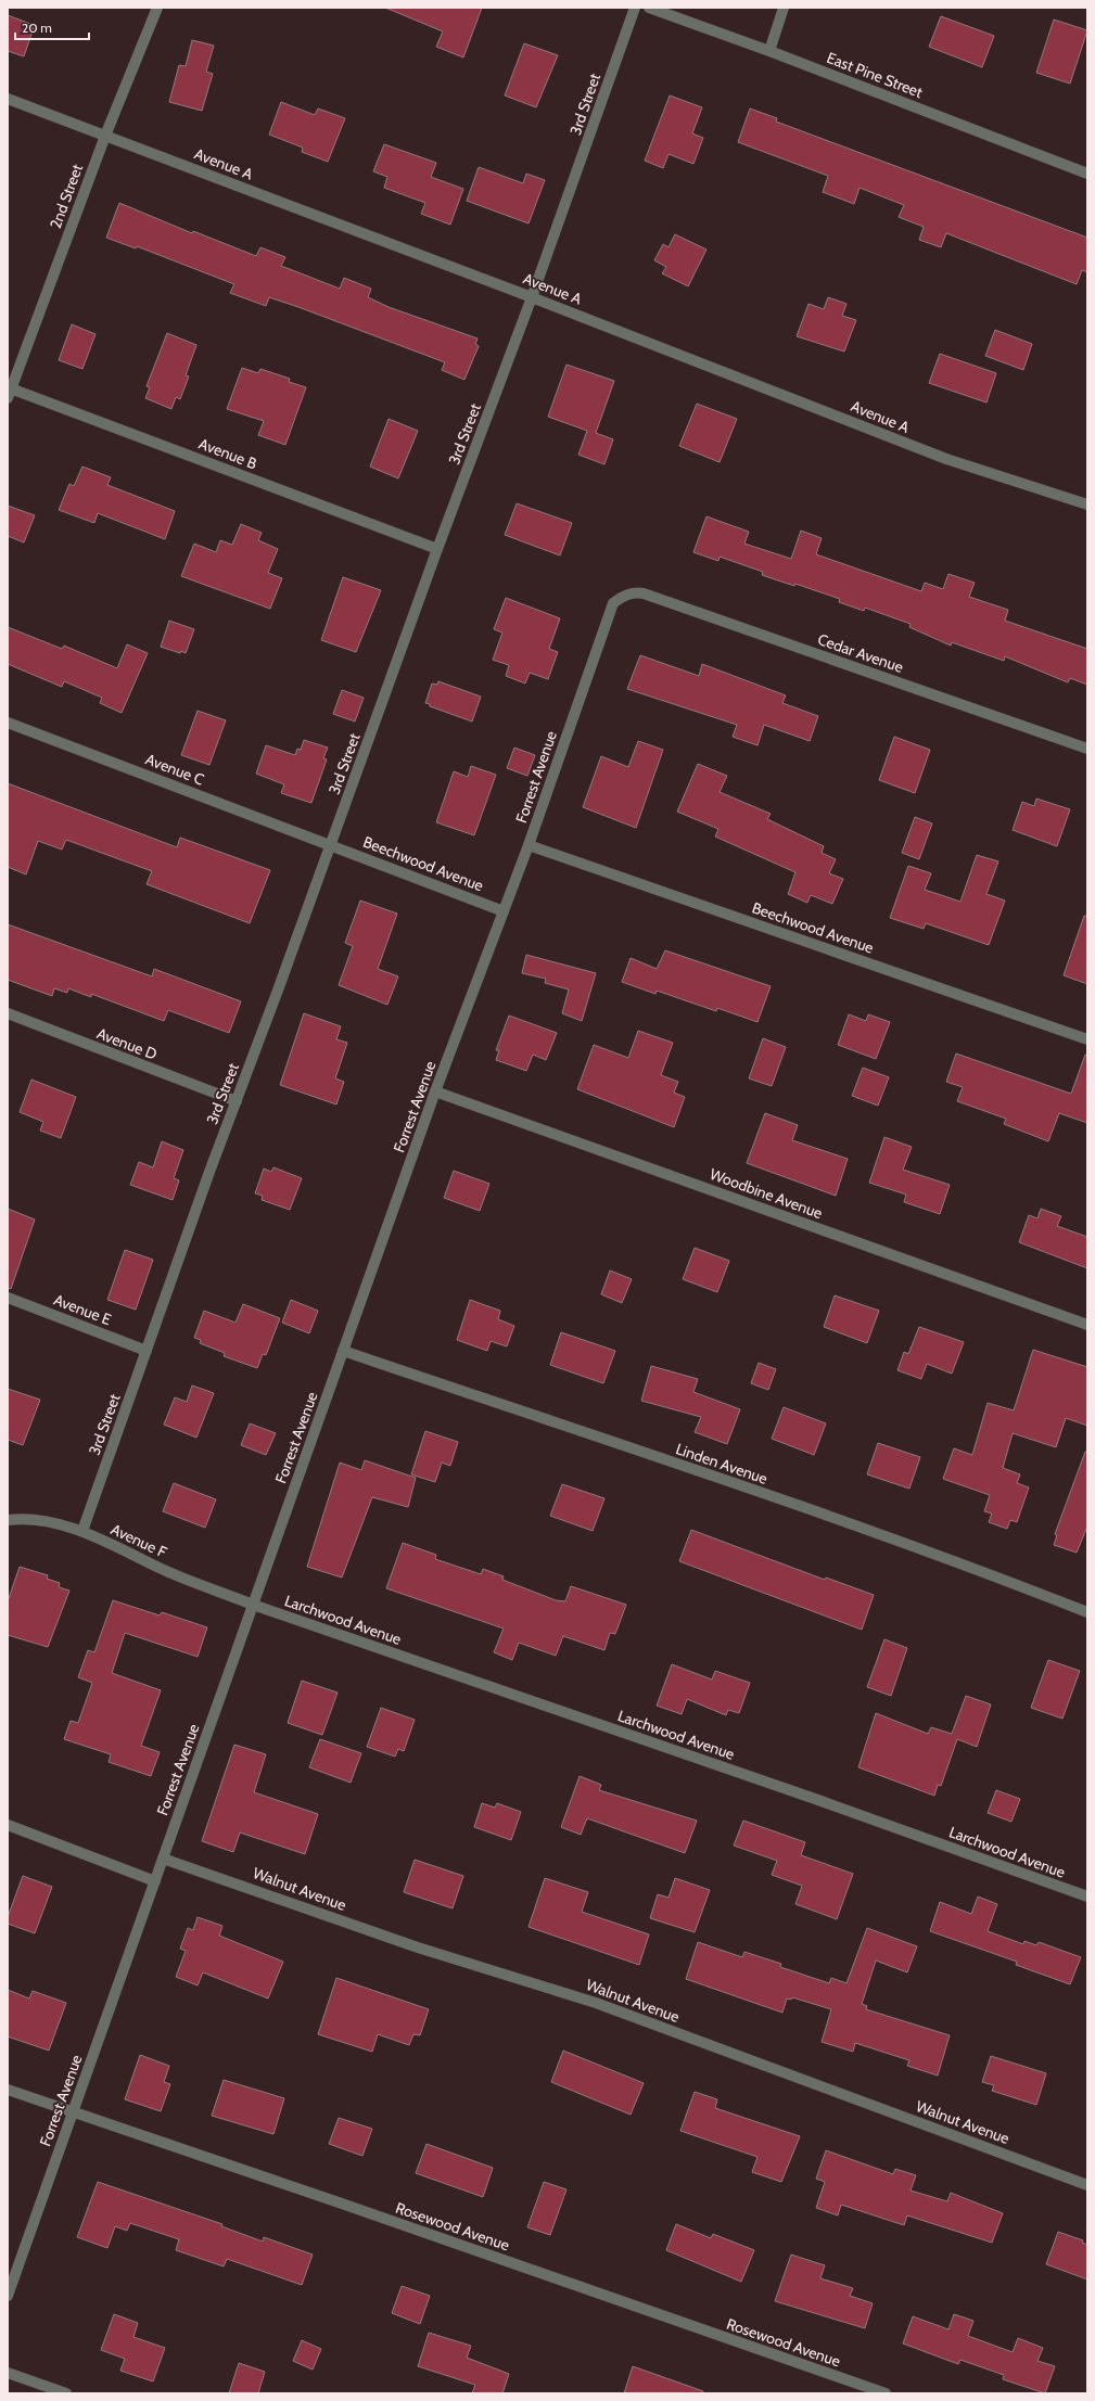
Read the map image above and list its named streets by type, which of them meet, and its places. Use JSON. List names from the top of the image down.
{
  "streets": {
    "street": [
      "East Pine Street",
      "3rd Street",
      "Avenue A",
      "2nd Street",
      "Avenue B",
      "Cedar Avenue",
      "Avenue C",
      "Forrest Avenue",
      "Beechwood Avenue",
      "Avenue D",
      "Woodbine Avenue",
      "Avenue E",
      "Linden Avenue",
      "Avenue F",
      "Larchwood Avenue",
      "Walnut Avenue",
      "Rosewood Avenue"
    ]
  },
  "crossings": [
    ["3rd Street", "Avenue A"],
    ["3rd Street", "Avenue B"],
    ["3rd Street", "Avenue C"],
    ["3rd Street", "Beechwood Avenue"],
    ["3rd Street", "Avenue D"],
    ["3rd Street", "Avenue E"],
    ["3rd Street", "Avenue F"],
    ["Avenue A", "2nd Street"],
    ["2nd Street", "Avenue B"],
    ["Cedar Avenue", "Forrest Avenue"],
    ["Avenue C", "Beechwood Avenue"],
    ["Forrest Avenue", "Beechwood Avenue"],
    ["Forrest Avenue", "Woodbine Avenue"],
    ["Forrest Avenue", "Linden Avenue"],
    ["Forrest Avenue", "Avenue F"],
    ["Forrest Avenue", "Larchwood Avenue"],
    ["Forrest Avenue", "Walnut Avenue"],
    ["Forrest Avenue", "Rosewood Avenue"],
    ["Avenue F", "Larchwood Avenue"]
  ],
  "scale_bar": "20 m"
}
